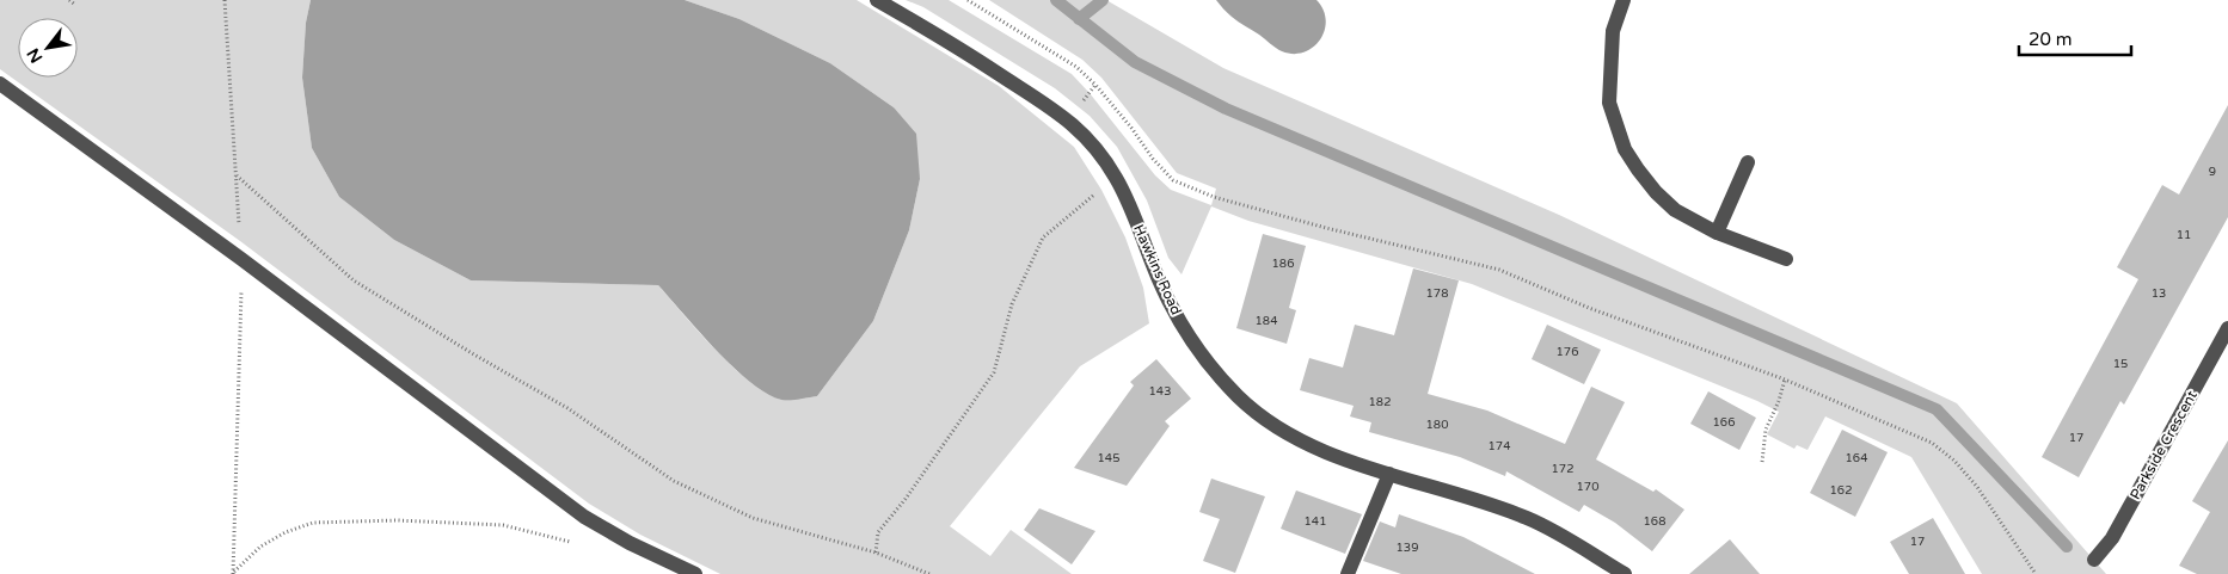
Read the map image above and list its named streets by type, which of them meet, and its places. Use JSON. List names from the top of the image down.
{
  "streets": {
    "street": ["Hawkins Road", "Parkside Crescent"]
  },
  "house_numbers": [
    "9",
    "11",
    "186",
    "178",
    "13",
    "184",
    "176",
    "15",
    "143",
    "182",
    "166",
    "180",
    "17",
    "174",
    "145",
    "164",
    "172",
    "170",
    "162",
    "141",
    "168",
    "17",
    "139"
  ],
  "scale_bar": "20 m",
  "north": "bottom left"
}
